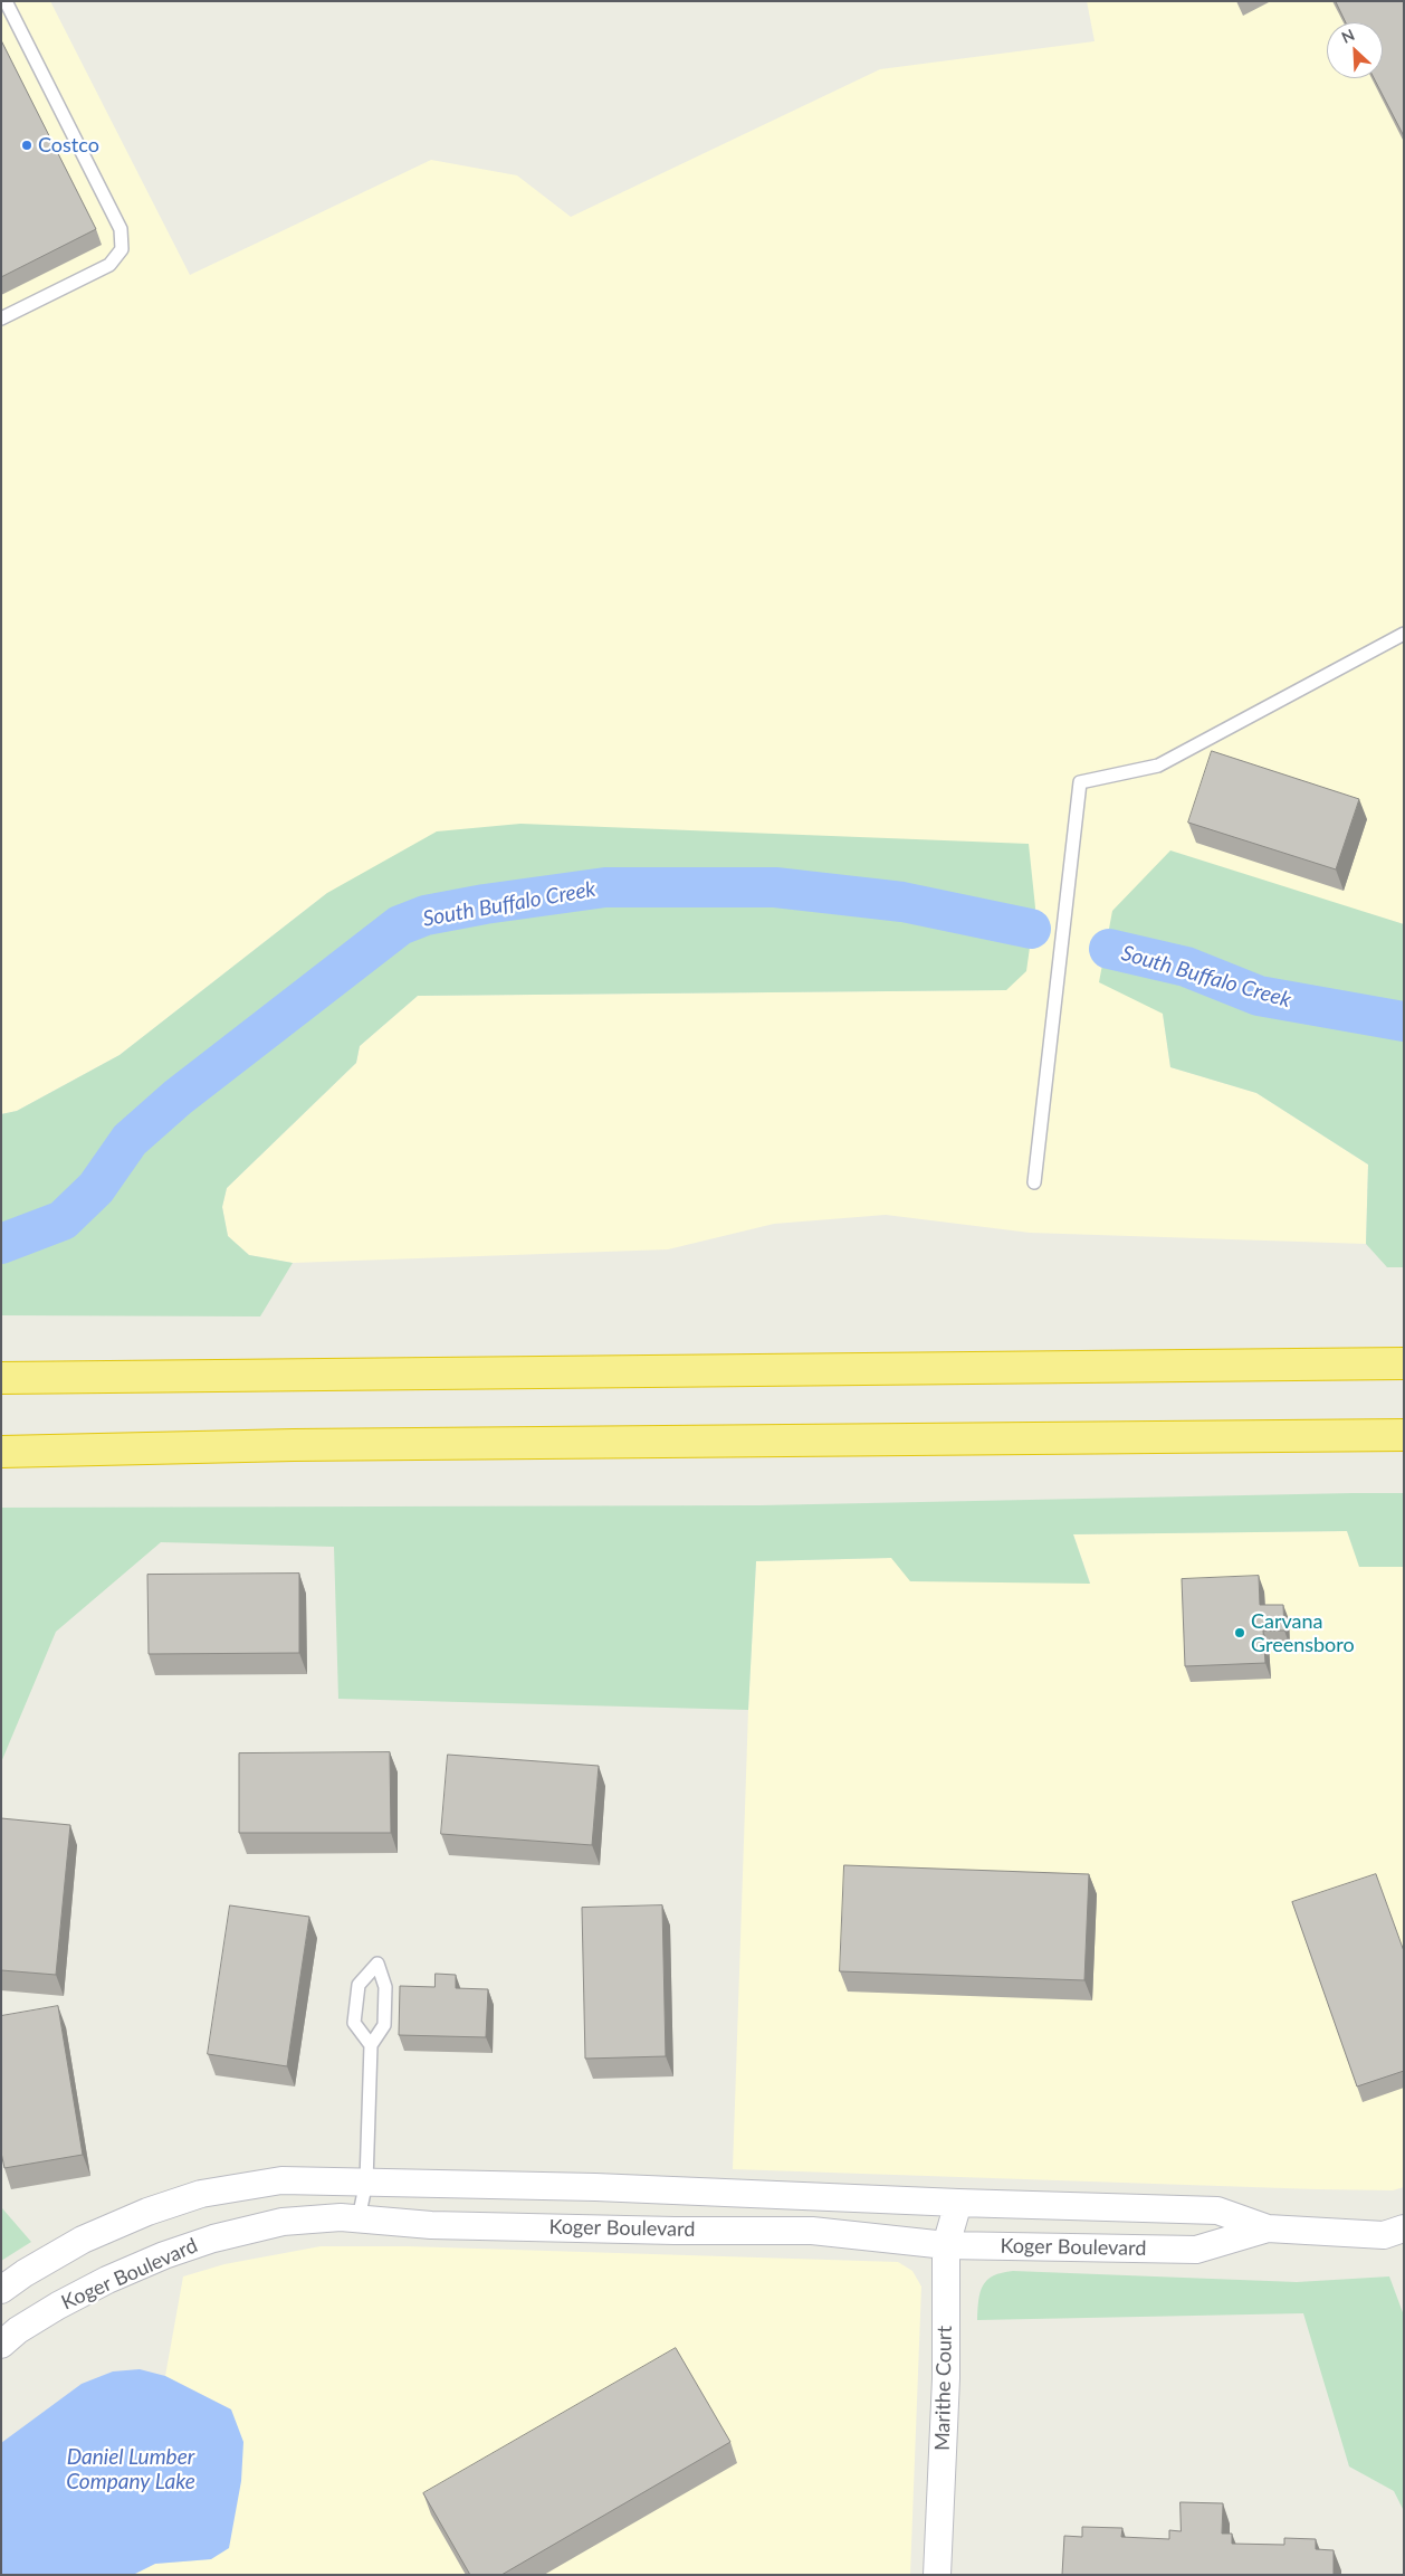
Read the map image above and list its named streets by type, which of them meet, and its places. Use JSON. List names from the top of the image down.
{
  "streets": {
    "street": ["Koger Boulevard", "Marithe Court"]
  },
  "crossings": [
    ["Koger Boulevard", "Marithe Court"]
  ],
  "water": ["South Buffalo Creek", "Daniel Lumber Company Lake"],
  "places": ["Costco", "Carvana Greensboro"],
  "north": "top left"
}
